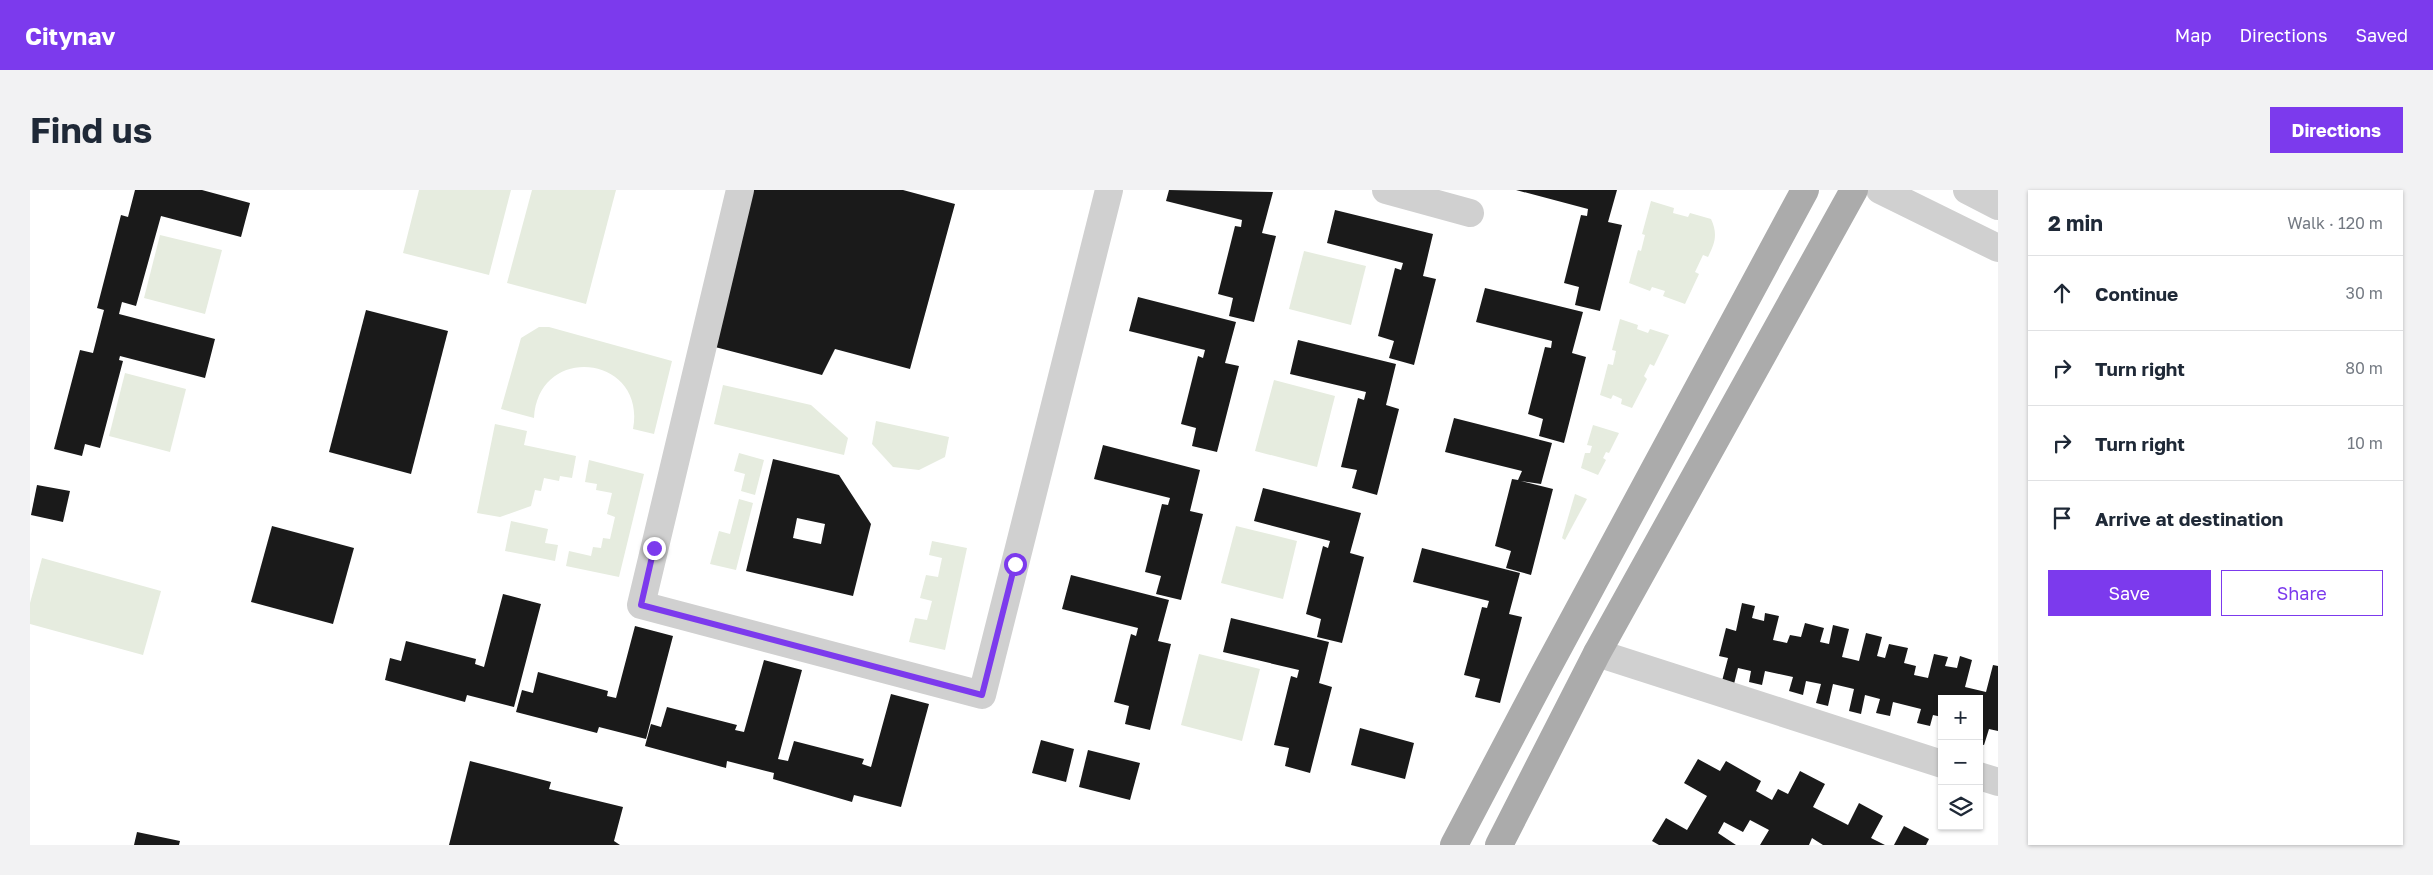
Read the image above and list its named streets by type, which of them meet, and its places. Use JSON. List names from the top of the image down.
{
  "page": {
    "header": "Citynav",
    "nav": ["Map", "Directions", "Saved"],
    "buttons": [
      "Directions",
      ["Save", "Share"]
    ],
    "title": "Find us",
    "heading": ["2 min", "Walk · 120 m"],
    "list": [
      ["Continue", "30 m"],
      ["Turn right", "80 m"],
      ["Turn right", "10 m"],
      "Arrive at destination"
    ],
    "map_buttons": ["+", "−"]
  }
}
